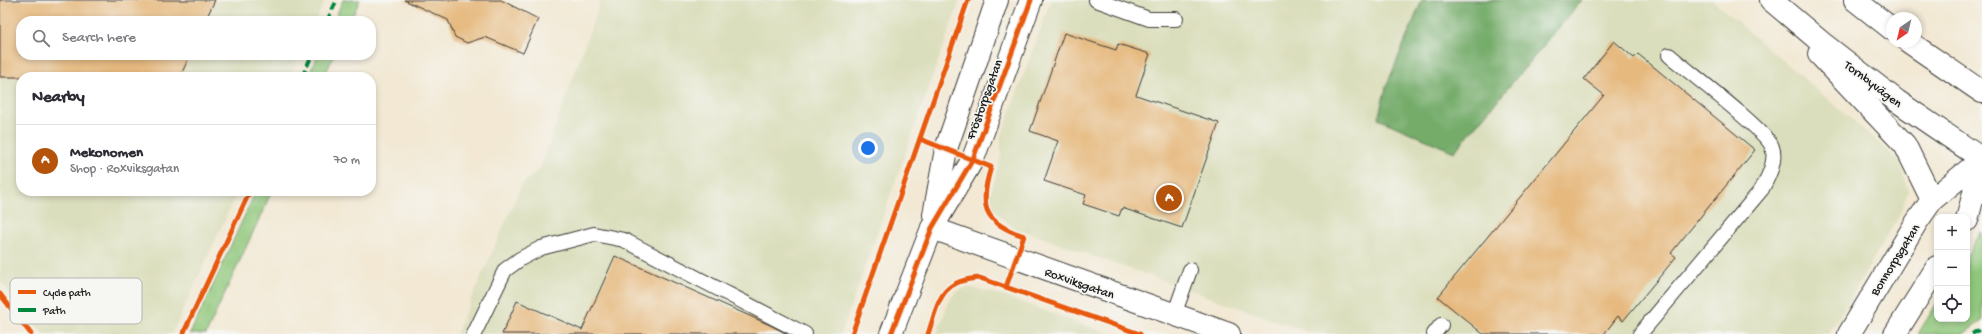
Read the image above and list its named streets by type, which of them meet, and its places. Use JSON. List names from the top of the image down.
{
  "streets": {
    "street": [
      "Tornbyvägen",
      "Fröstorpsgatan",
      "Bonnorpsgatan",
      "Roxviksgatan"
    ]
  },
  "crossings": [
    ["Tornbyvägen", "Bonnorpsgatan"],
    ["Fröstorpsgatan", "Roxviksgatan"]
  ],
  "legend": ["Cycle path", "Path"],
  "north": "bottom left",
  "page": {
    "search": "Search here",
    "heading": "Nearby",
    "list": [
      {
        "mark": "A",
        "name": "Mekonomen",
        "note": "Shop · Roxviksgatan",
        "value": "70 m"
      }
    ],
    "pins": "A",
    "map_buttons": ["+", "−"]
  }
}
